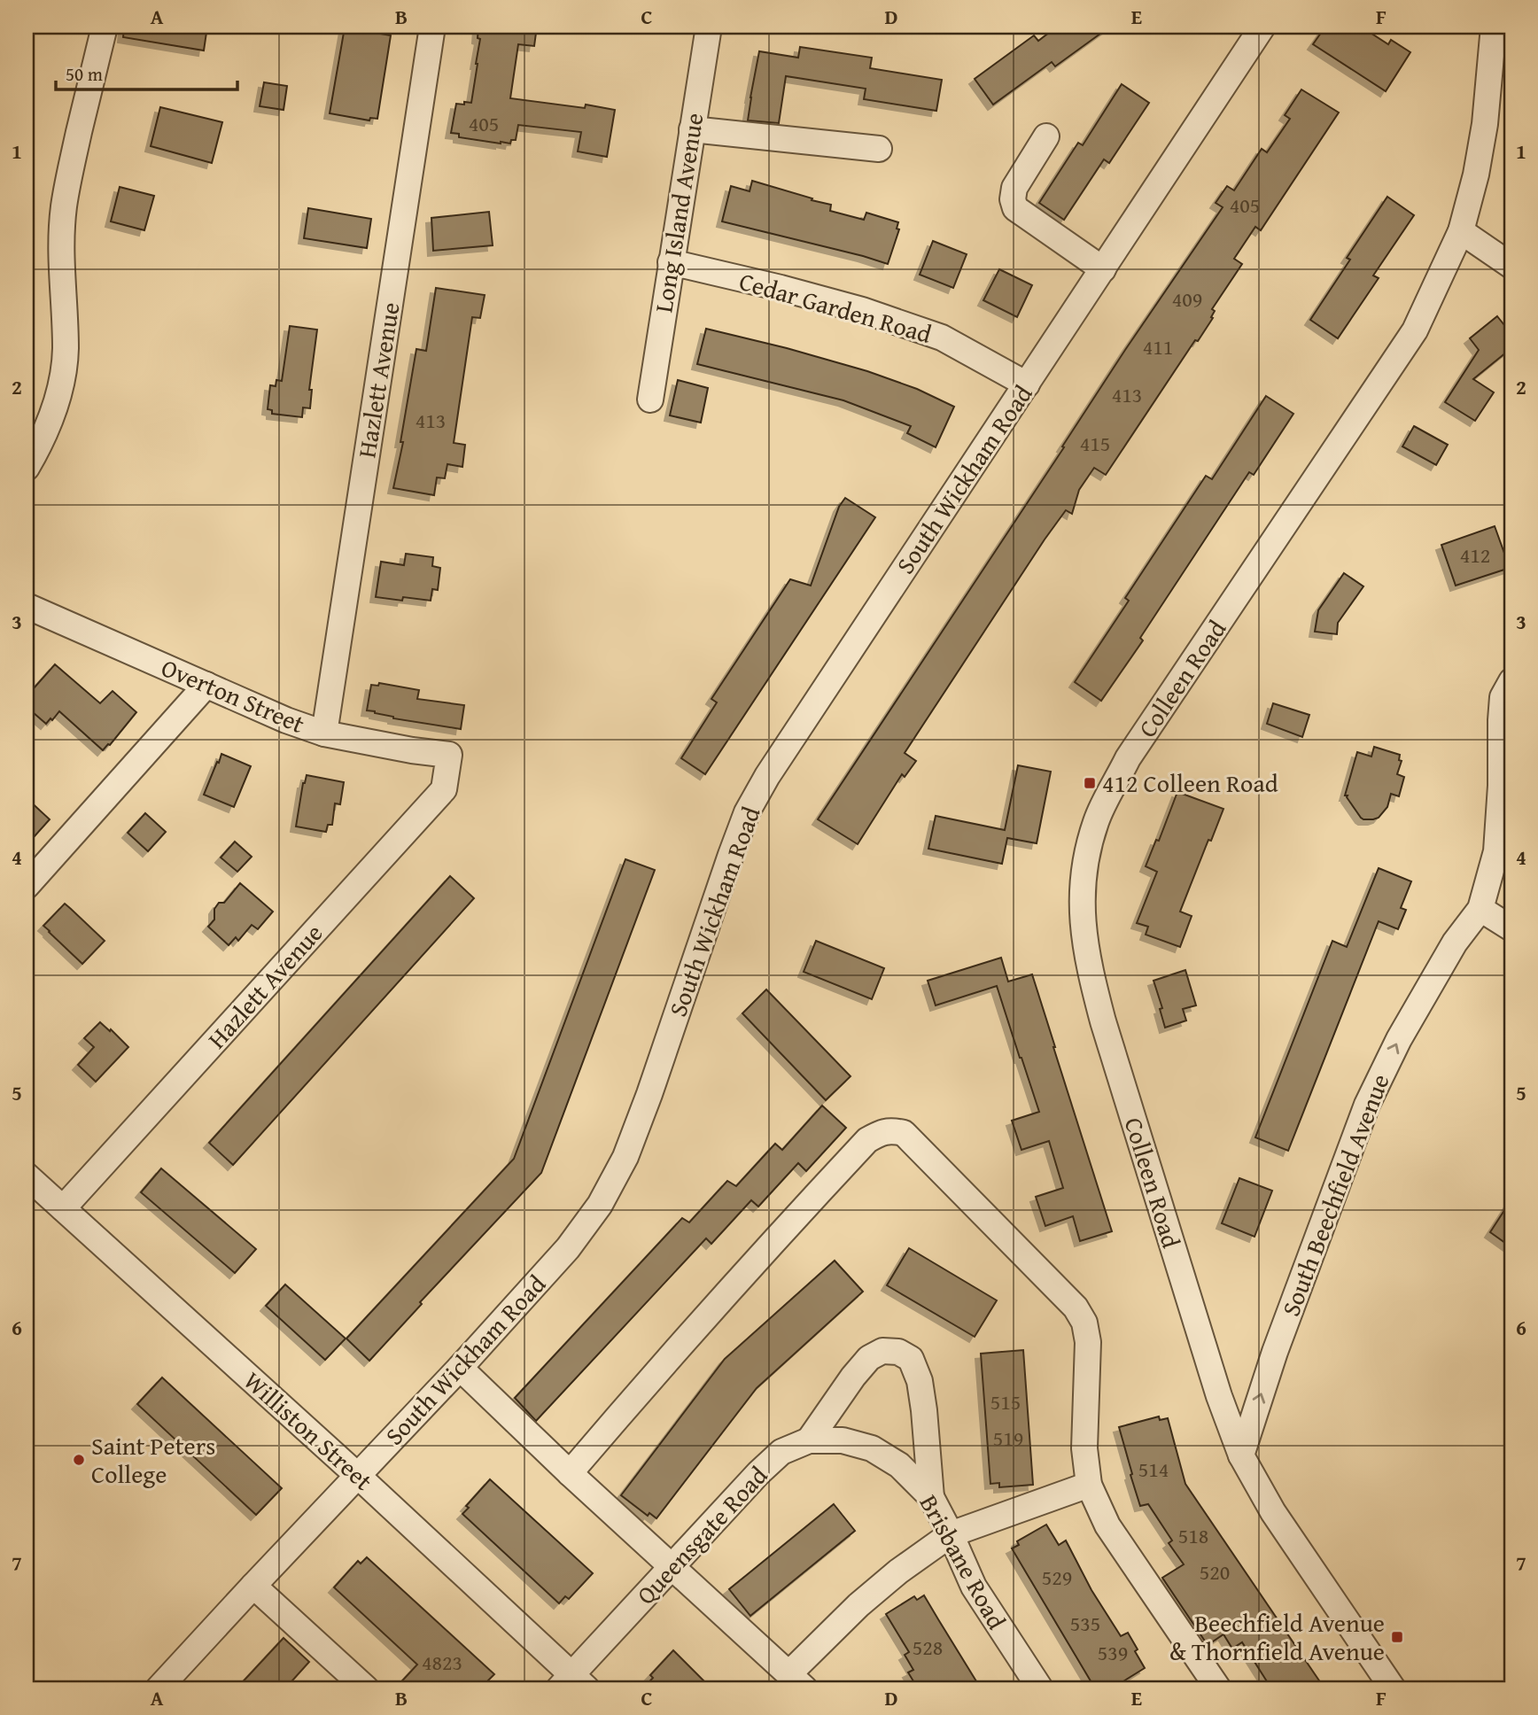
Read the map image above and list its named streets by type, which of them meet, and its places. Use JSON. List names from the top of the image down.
{
  "streets": {
    "street": [
      "Long Island Avenue",
      "Cedar Garden Road",
      "Hazlett Avenue",
      "South Wickham Road",
      "Colleen Road",
      "Overton Street",
      "South Beechfield Avenue",
      "Williston Street",
      "Queensgate Road",
      "Brisbane Road"
    ]
  },
  "crossings": [
    ["Long Island Avenue", "Cedar Garden Road"],
    ["Cedar Garden Road", "South Wickham Road"],
    ["Hazlett Avenue", "Overton Street"],
    ["Hazlett Avenue", "Williston Street"],
    ["South Wickham Road", "Williston Street"],
    ["Colleen Road", "South Beechfield Avenue"],
    ["Williston Street", "Queensgate Road"],
    ["Queensgate Road", "Brisbane Road"]
  ],
  "one_way": ["South Beechfield Avenue"],
  "places": {
    "transit": ["412 Colleen Road", "Beechfield Avenue & Thornfield Avenue"],
    "other": ["Saint Peters College"]
  },
  "house_numbers": [
    "405",
    "405",
    "409",
    "411",
    "413",
    "413",
    "415",
    "412",
    "515",
    "519",
    "514",
    "518",
    "520",
    "529",
    "535",
    "528",
    "539",
    "4823"
  ],
  "scale_bar": "50 m",
  "grid": {
    "columns": [
      "A",
      "B",
      "C",
      "D",
      "E",
      "F"
    ],
    "rows": [
      "1",
      "2",
      "3",
      "4",
      "5",
      "6",
      "7"
    ]
  }
}
